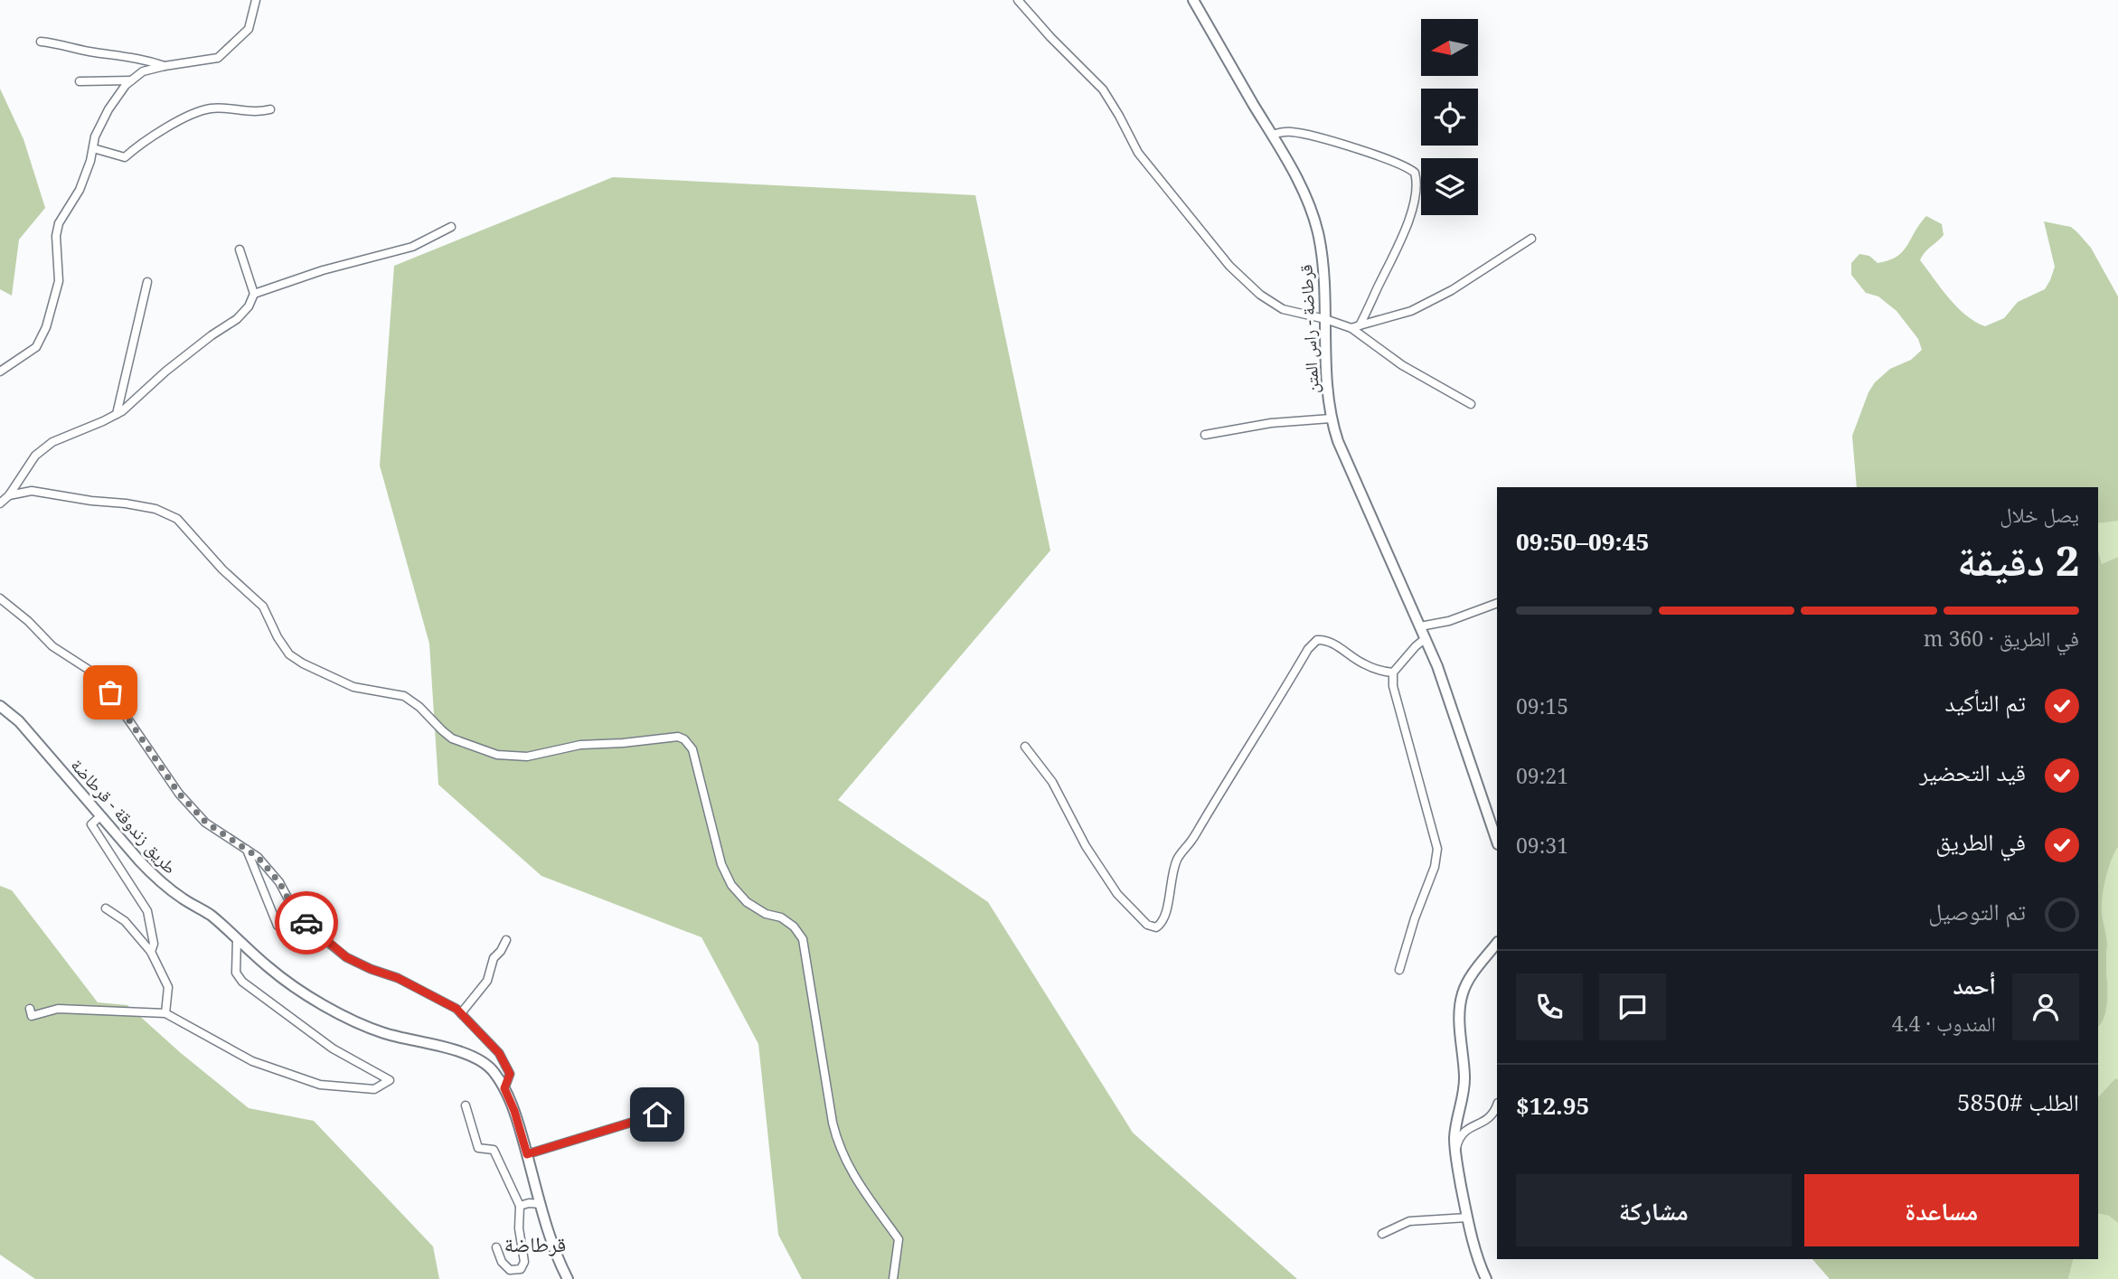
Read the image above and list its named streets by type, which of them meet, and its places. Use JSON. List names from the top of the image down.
{
  "streets": {
    "main road": ["قرطاضة - راس المتن", "طريق زندوقة - قرطاضة"]
  },
  "districts": ["قرطاضة"],
  "north": "left",
  "page": {
    "heading": ["2 دقيقة", "يصل خلال", "09:45–09:50"],
    "panel": [
      "أحمد",
      "المندوب · 4.4",
      "الطلب #5850",
      "$12.95"
    ],
    "bar": "في الطريق · 360 m",
    "list": [
      ["تم التأكيد", "09:15"],
      ["قيد التحضير", "09:21"],
      ["في الطريق", "09:31"],
      "تم التوصيل"
    ],
    "buttons": ["مساعدة", "مشاركة"]
  }
}
